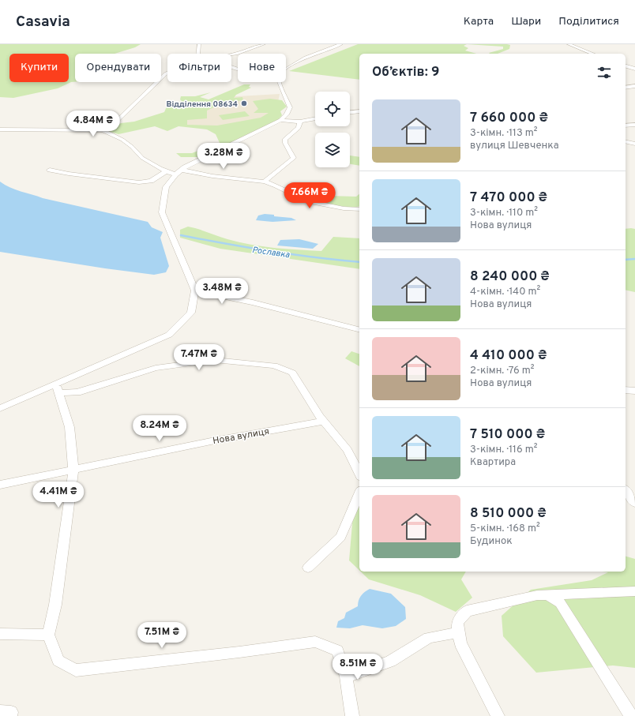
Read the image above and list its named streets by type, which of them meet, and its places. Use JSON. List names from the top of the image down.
{
  "streets": {
    "street": ["Нова вулиця"]
  },
  "water": ["Рославка"],
  "places": ["Відділення 08634"],
  "page": {
    "header": "Casavia",
    "nav": ["Карта", "Шари", "Поділитися"],
    "chip": [
      "Купити",
      "Орендувати",
      "Фільтри",
      "Нове"
    ],
    "heading": "Об’єктів: 9",
    "list": [
      {
        "name": "7 660 000 ₴",
        "note": "3-кімн. · 113 m² · вулиця Шевченка"
      },
      {
        "name": "7 470 000 ₴",
        "note": "3-кімн. · 110 m² · Нова вулиця"
      },
      {
        "name": "8 240 000 ₴",
        "note": "4-кімн. · 140 m² · Нова вулиця"
      },
      {
        "name": "4 410 000 ₴",
        "note": "2-кімн. · 76 m² · Нова вулиця"
      },
      {
        "name": "7 510 000 ₴",
        "note": "3-кімн. · 116 m² · Квартира"
      },
      {
        "name": "8 510 000 ₴",
        "note": "5-кімн. · 168 m² · Будинок"
      }
    ],
    "price": [
      "4.84M ₴",
      "3.28M ₴",
      "7.66M ₴",
      "3.48M ₴",
      "7.47M ₴",
      "8.24M ₴",
      "4.41M ₴",
      "7.51M ₴",
      "8.51M ₴"
    ]
  }
}
